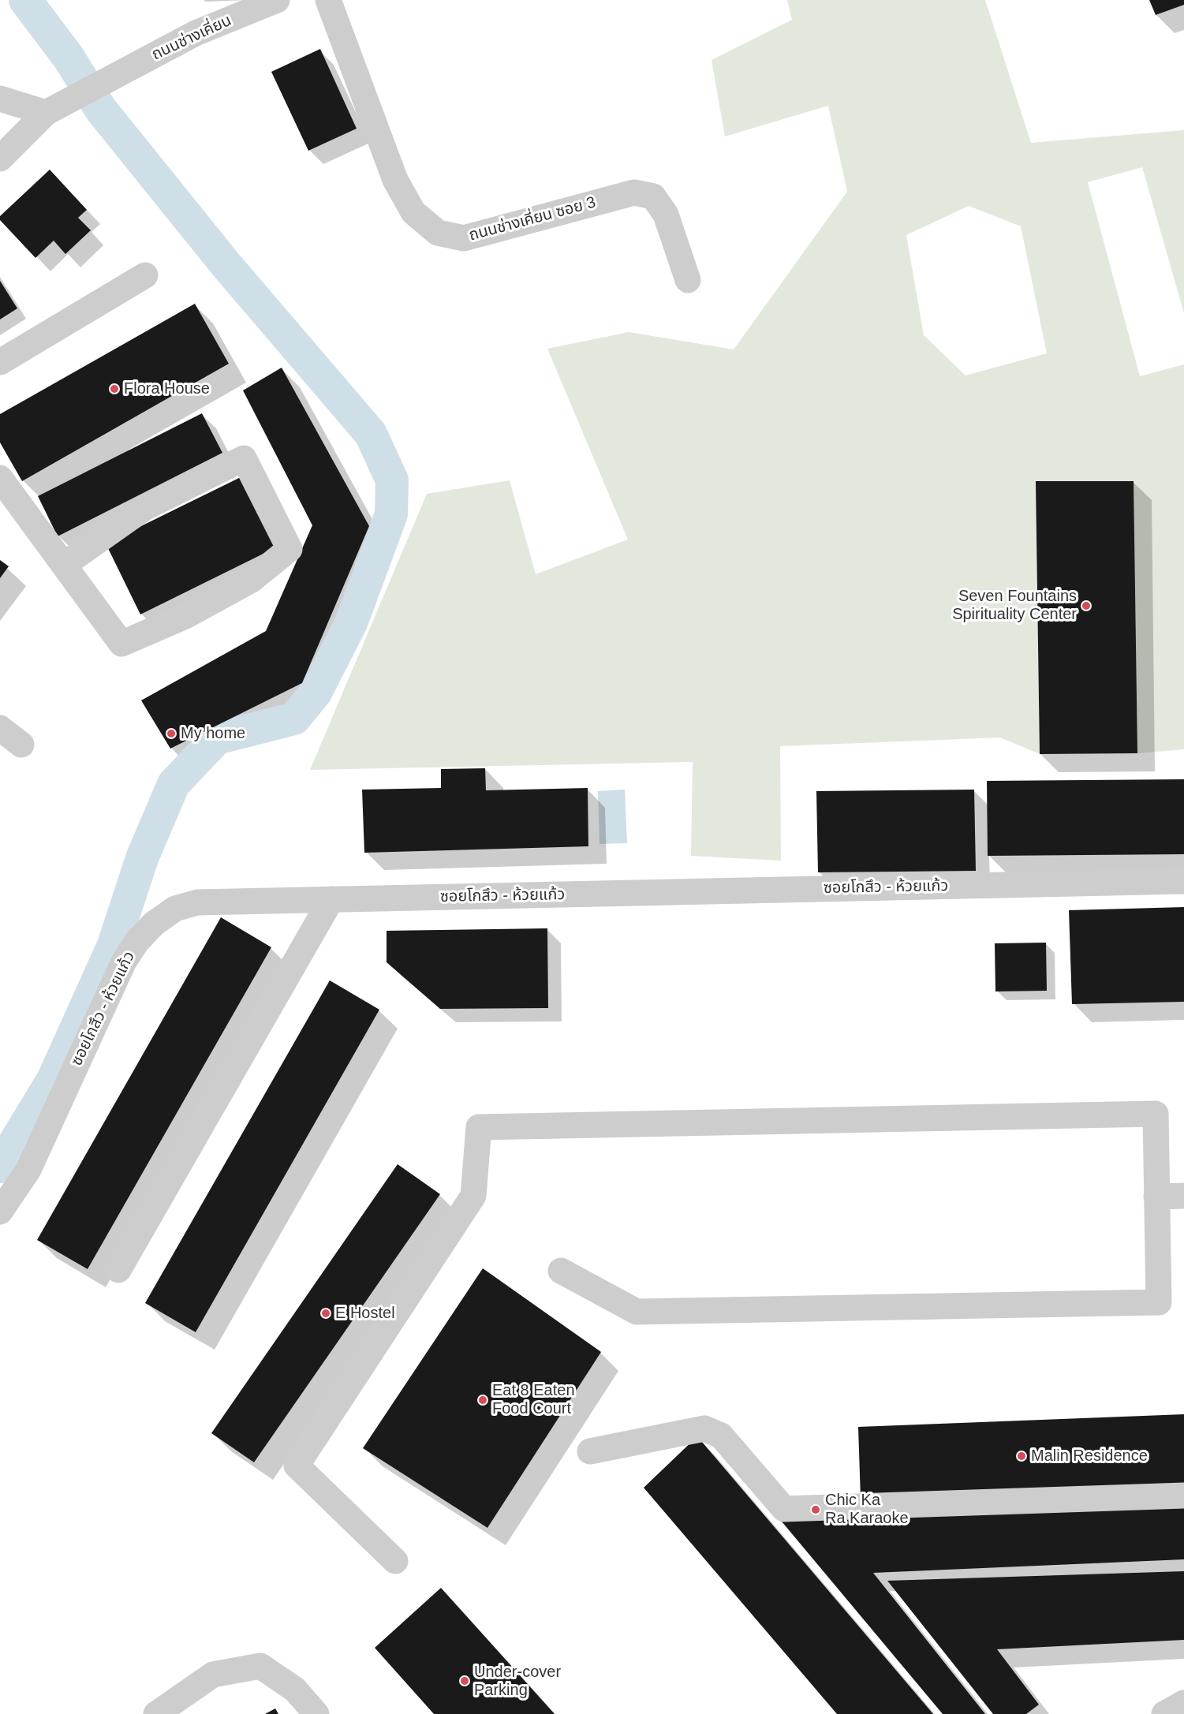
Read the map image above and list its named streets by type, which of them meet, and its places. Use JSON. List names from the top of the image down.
{
  "streets": {
    "street": ["ถนนช่างเคี่ยน", "ถนนช่างเคี่ยน ซอย 3", "ซอยโกสึว - ห้วยแก้ว"]
  },
  "places": [
    "Flora House",
    "Seven Fountains Spirituality Center",
    "My home",
    "E Hostel",
    "Eat 8 Eaten Food Court",
    "Malin Residence",
    "Chic Ka Ra Karaoke",
    "Under-cover Parking"
  ]
}
